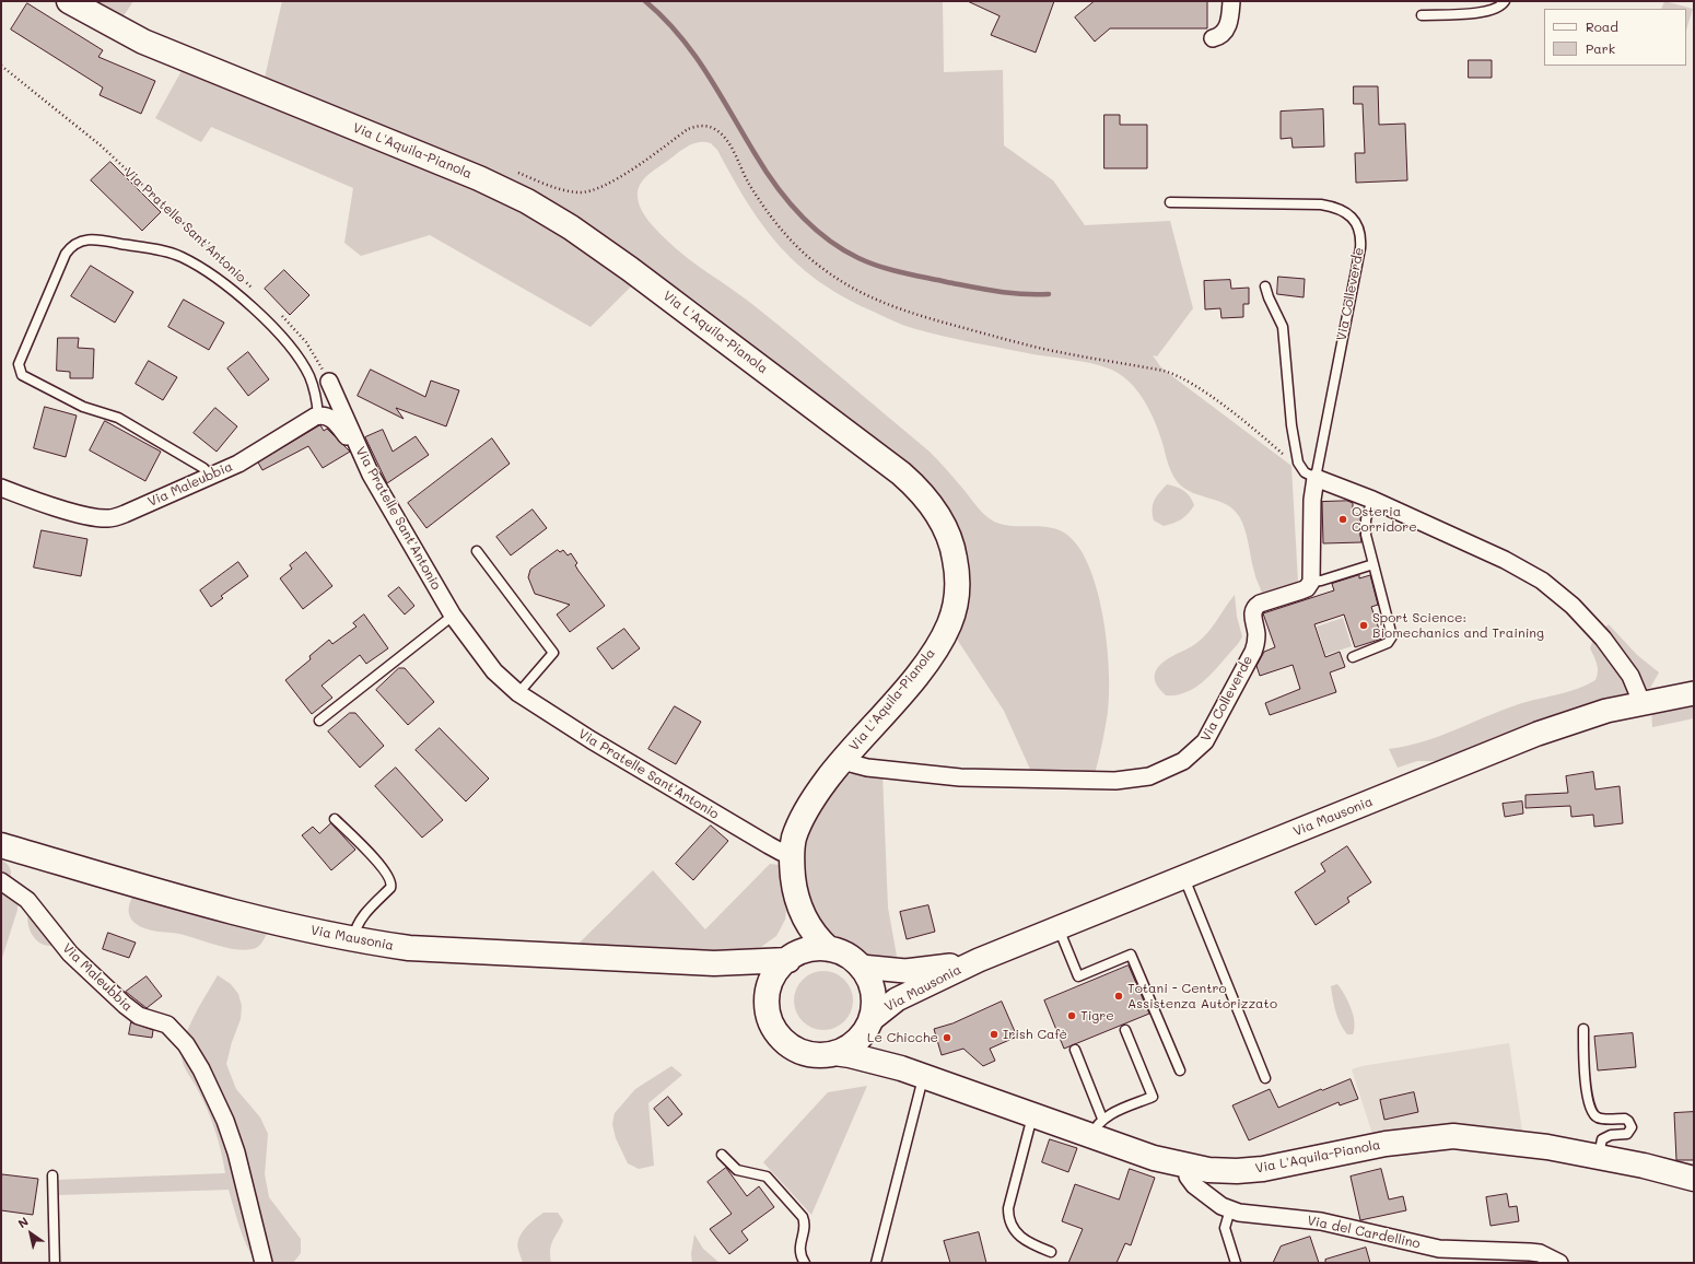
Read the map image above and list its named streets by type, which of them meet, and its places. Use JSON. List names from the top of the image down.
{
  "streets": {
    "main road": ["Via L'Aquila-Pianola", "Via Mausonia"],
    "street": [
      "Via Pratelle Sant'Antonio",
      "Via Colleverde",
      "Via Maleubbia",
      "Via del Cardellino"
    ]
  },
  "crossings": [
    ["Via L'Aquila-Pianola", "Via Pratelle Sant'Antonio"],
    ["Via L'Aquila-Pianola", "Via Colleverde"],
    ["Via L'Aquila-Pianola", "Via Mausonia"],
    ["Via L'Aquila-Pianola", "Via del Cardellino"]
  ],
  "places": [
    "Osteria Corridore",
    "Sport Science: Biomechanics and Training",
    "Totani - Centro Assistenza Autorizzato",
    "Tigre",
    "Irish Cafè",
    "Le Chicche"
  ],
  "legend": ["Road", "Park"],
  "north": "top left"
}
